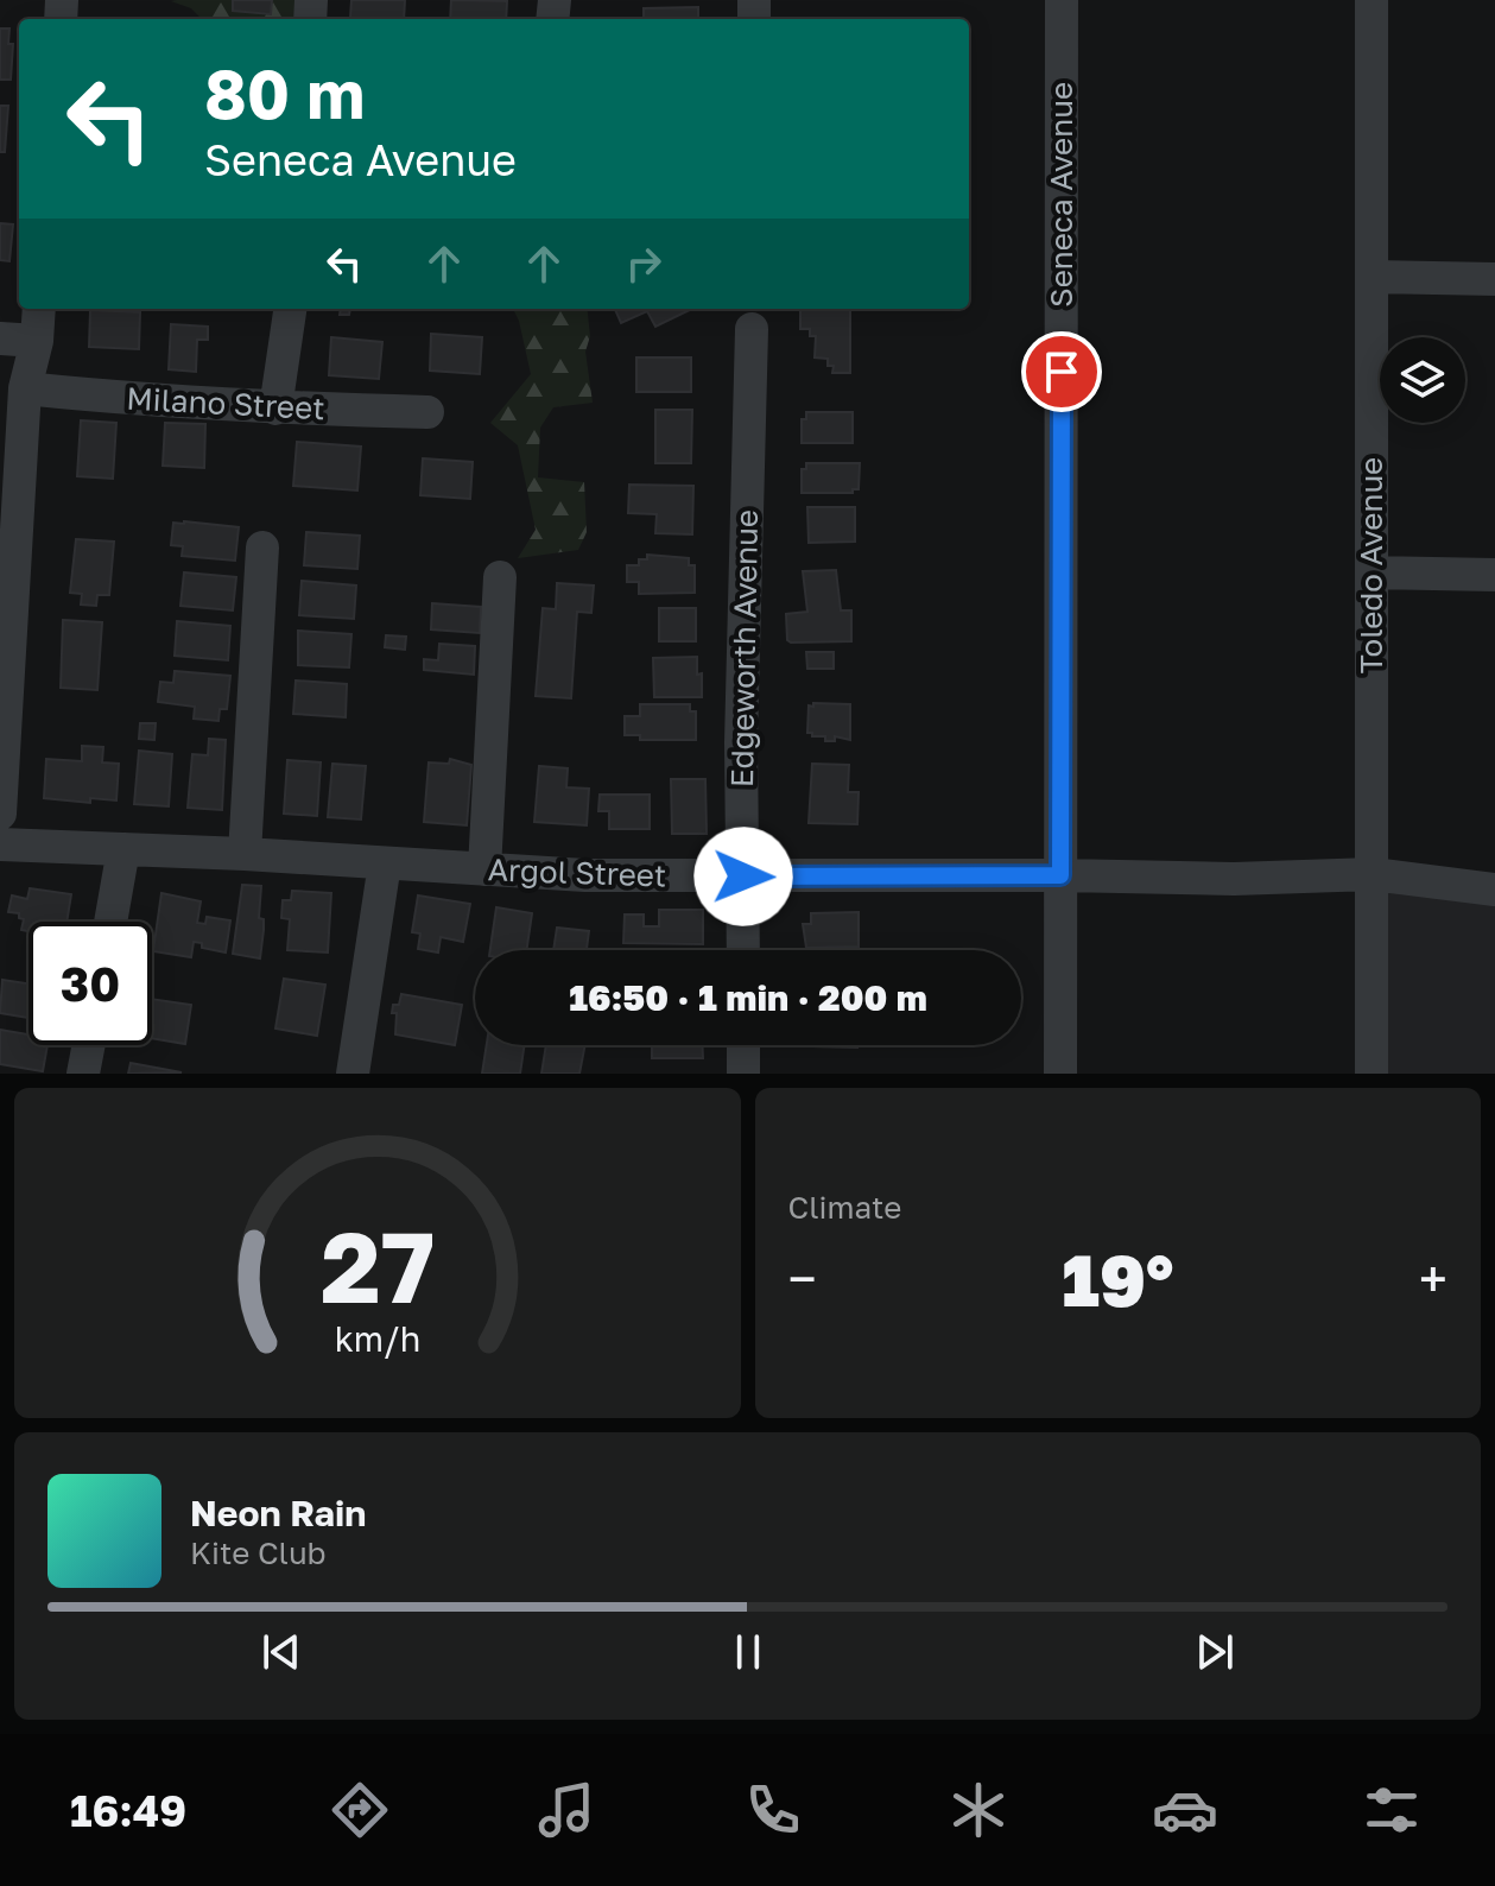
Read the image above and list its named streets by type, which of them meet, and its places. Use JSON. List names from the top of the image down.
{
  "streets": {
    "street": [
      "Seneca Avenue",
      "Milano Street",
      "Toledo Avenue",
      "Edgeworth Avenue",
      "Argol Street"
    ]
  },
  "crossings": [
    ["Seneca Avenue", "Argol Street"],
    ["Toledo Avenue", "Argol Street"],
    ["Edgeworth Avenue", "Argol Street"]
  ],
  "page": {
    "turn": ["80 m", "Seneca Avenue"],
    "limit": "30",
    "trip": "16:50 · 1 min · 200 m",
    "tile": "Climate",
    "heat": ["−", "19°", "+"],
    "song": ["Neon Rain", "Kite Club"],
    "tabs": "16:49",
    "gauge": ["27", "km/h"]
  }
}
